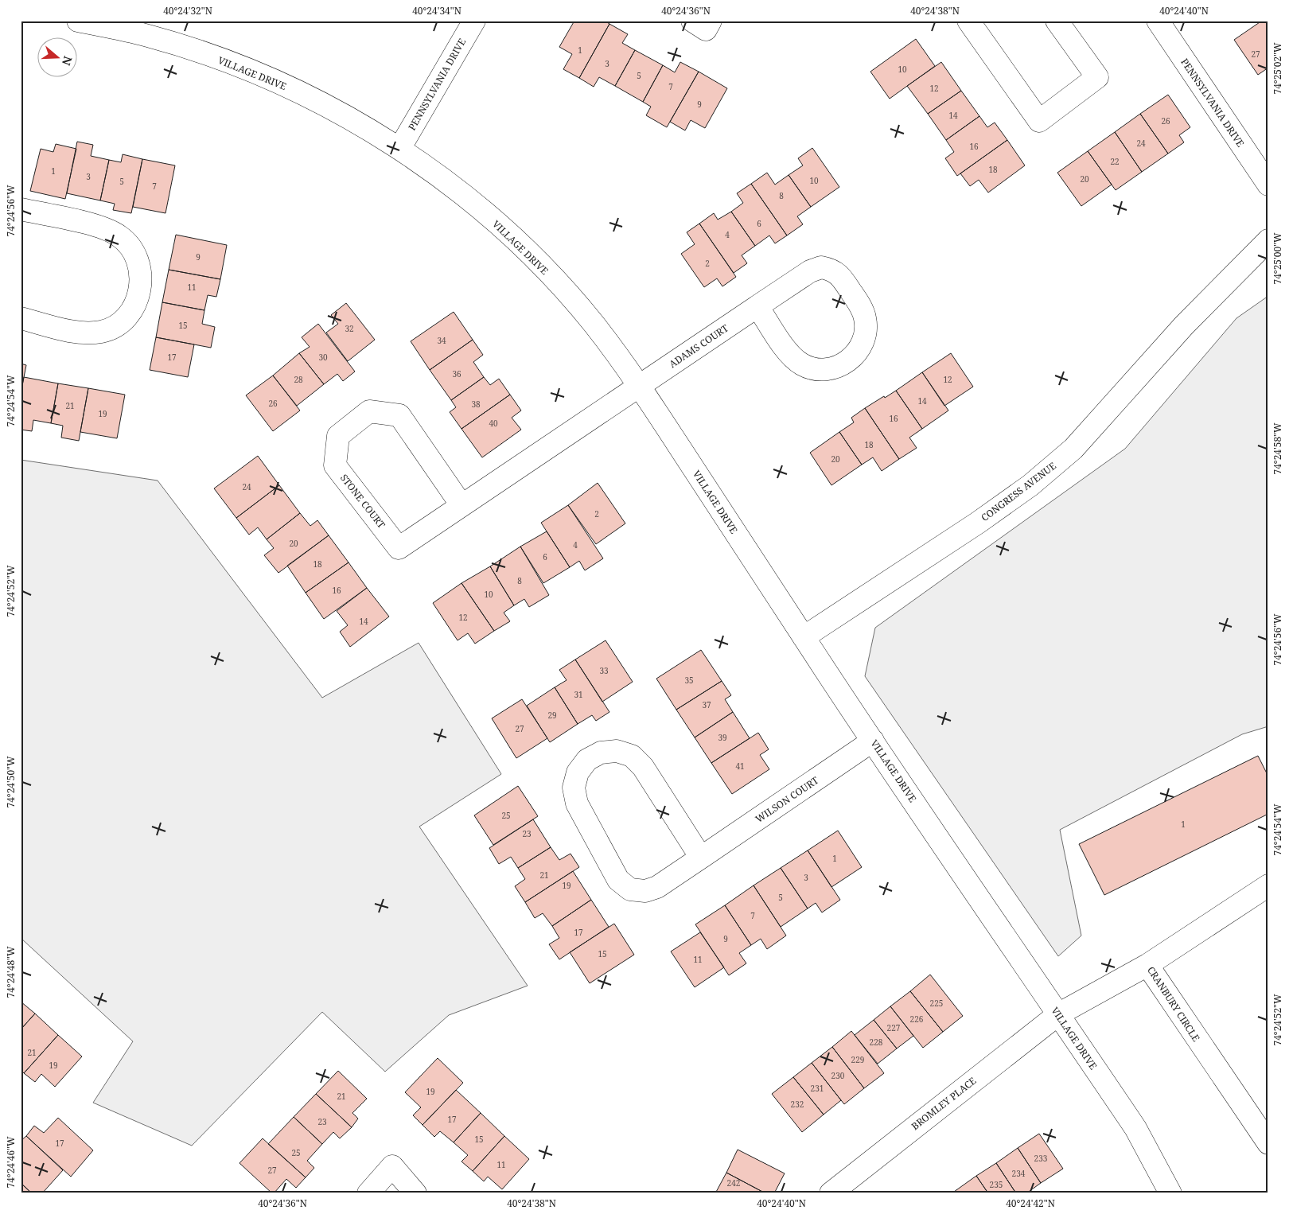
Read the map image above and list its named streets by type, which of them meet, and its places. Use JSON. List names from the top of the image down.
{
  "streets": {
    "street": [
      "VILLAGE DRIVE",
      "PENNSYLVANIA DRIVE",
      "ADAMS COURT",
      "CONGRESS AVENUE",
      "STONE COURT",
      "WILSON COURT",
      "CRANBURY CIRCLE",
      "BROMLEY PLACE"
    ]
  },
  "crossings": [
    ["VILLAGE DRIVE", "PENNSYLVANIA DRIVE"],
    ["VILLAGE DRIVE", "ADAMS COURT"],
    ["VILLAGE DRIVE", "CONGRESS AVENUE"],
    ["VILLAGE DRIVE", "STONE COURT"],
    ["VILLAGE DRIVE", "WILSON COURT"],
    ["VILLAGE DRIVE", "BROMLEY PLACE"],
    ["ADAMS COURT", "STONE COURT"],
    ["CRANBURY CIRCLE", "BROMLEY PLACE"]
  ],
  "house_numbers": [
    "1",
    "27",
    "3",
    "10",
    "5",
    "7",
    "12",
    "9",
    "14",
    "26",
    "24",
    "16",
    "22",
    "18",
    "1",
    "3",
    "20",
    "10",
    "5",
    "7",
    "8",
    "6",
    "4",
    "9",
    "2",
    "11",
    "15",
    "32",
    "34",
    "17",
    "30",
    "36",
    "28",
    "12",
    "14",
    "26",
    "38",
    "21",
    "19",
    "16",
    "40",
    "18",
    "20",
    "24",
    "2",
    "20",
    "4",
    "6",
    "18",
    "8",
    "16",
    "10",
    "12",
    "14",
    "33",
    "35",
    "31",
    "37",
    "29",
    "27",
    "39",
    "41",
    "25",
    "1",
    "23",
    "1",
    "21",
    "3",
    "19",
    "5",
    "7",
    "17",
    "9",
    "15",
    "11",
    "225",
    "226",
    "227",
    "228",
    "21",
    "229",
    "19",
    "230",
    "231",
    "19",
    "21",
    "232",
    "17",
    "23",
    "15",
    "17",
    "25",
    "233",
    "11",
    "27",
    "234",
    "242",
    "235"
  ],
  "north": "right",
  "coordinates": [
    "40°24'32\"N",
    "40°24'34\"N",
    "40°24'36\"N",
    "40°24'38\"N",
    "40°24'40\"N",
    "74°25'02\"W",
    "74°24'56\"W",
    "74°25'00\"W",
    "74°24'54\"W",
    "74°24'58\"W",
    "74°24'52\"W",
    "74°24'50\"W",
    "74°24'48\"W",
    "74°24'46\"W",
    "40°24'42\"N"
  ]
}
